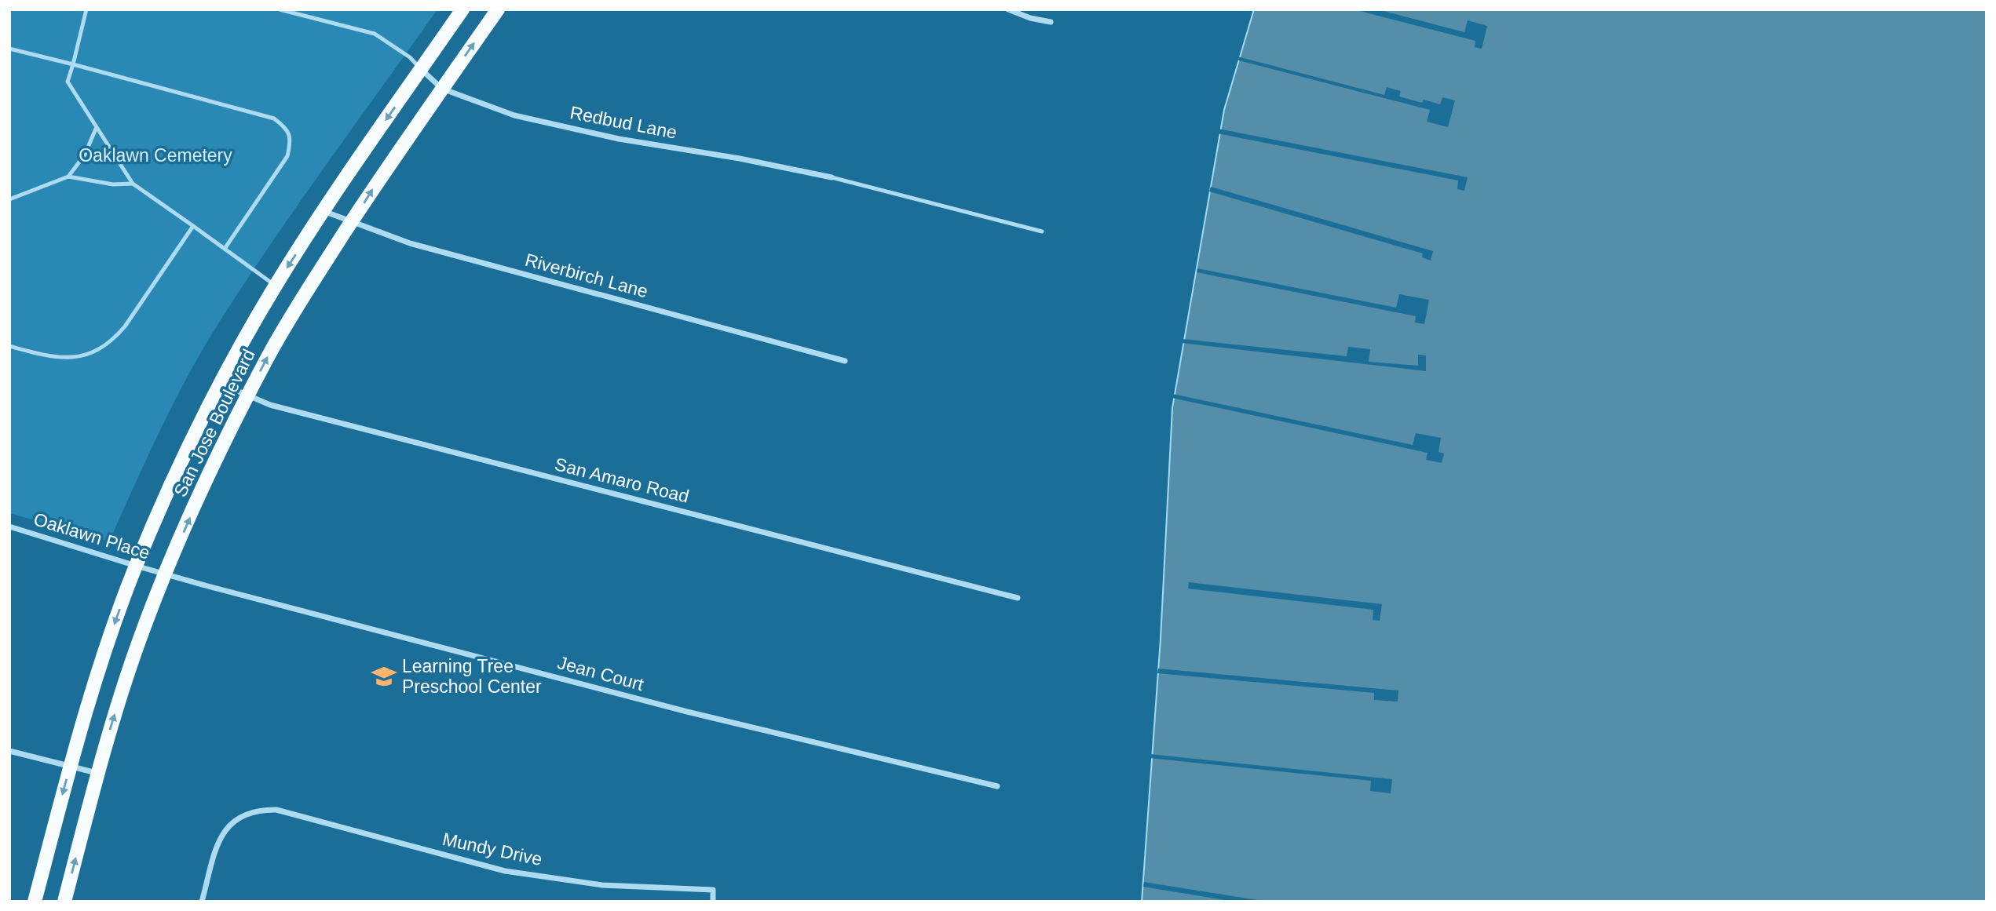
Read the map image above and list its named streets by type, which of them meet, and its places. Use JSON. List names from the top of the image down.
{
  "streets": {
    "main road": ["San Jose Boulevard"],
    "street": [
      "Redbud Lane",
      "Riverbirch Lane",
      "San Amaro Road",
      "Oaklawn Place",
      "Jean Court",
      "Mundy Drive"
    ]
  },
  "crossings": [
    ["Redbud Lane", "San Jose Boulevard"],
    ["Riverbirch Lane", "San Jose Boulevard"],
    ["San Jose Boulevard", "San Amaro Road"],
    ["San Jose Boulevard", "Oaklawn Place"],
    ["San Jose Boulevard", "Jean Court"],
    ["Oaklawn Place", "Jean Court"]
  ],
  "parks": ["Oaklawn Cemetery"],
  "places": {
    "school or university": ["Learning Tree Preschool Center"]
  }
}
